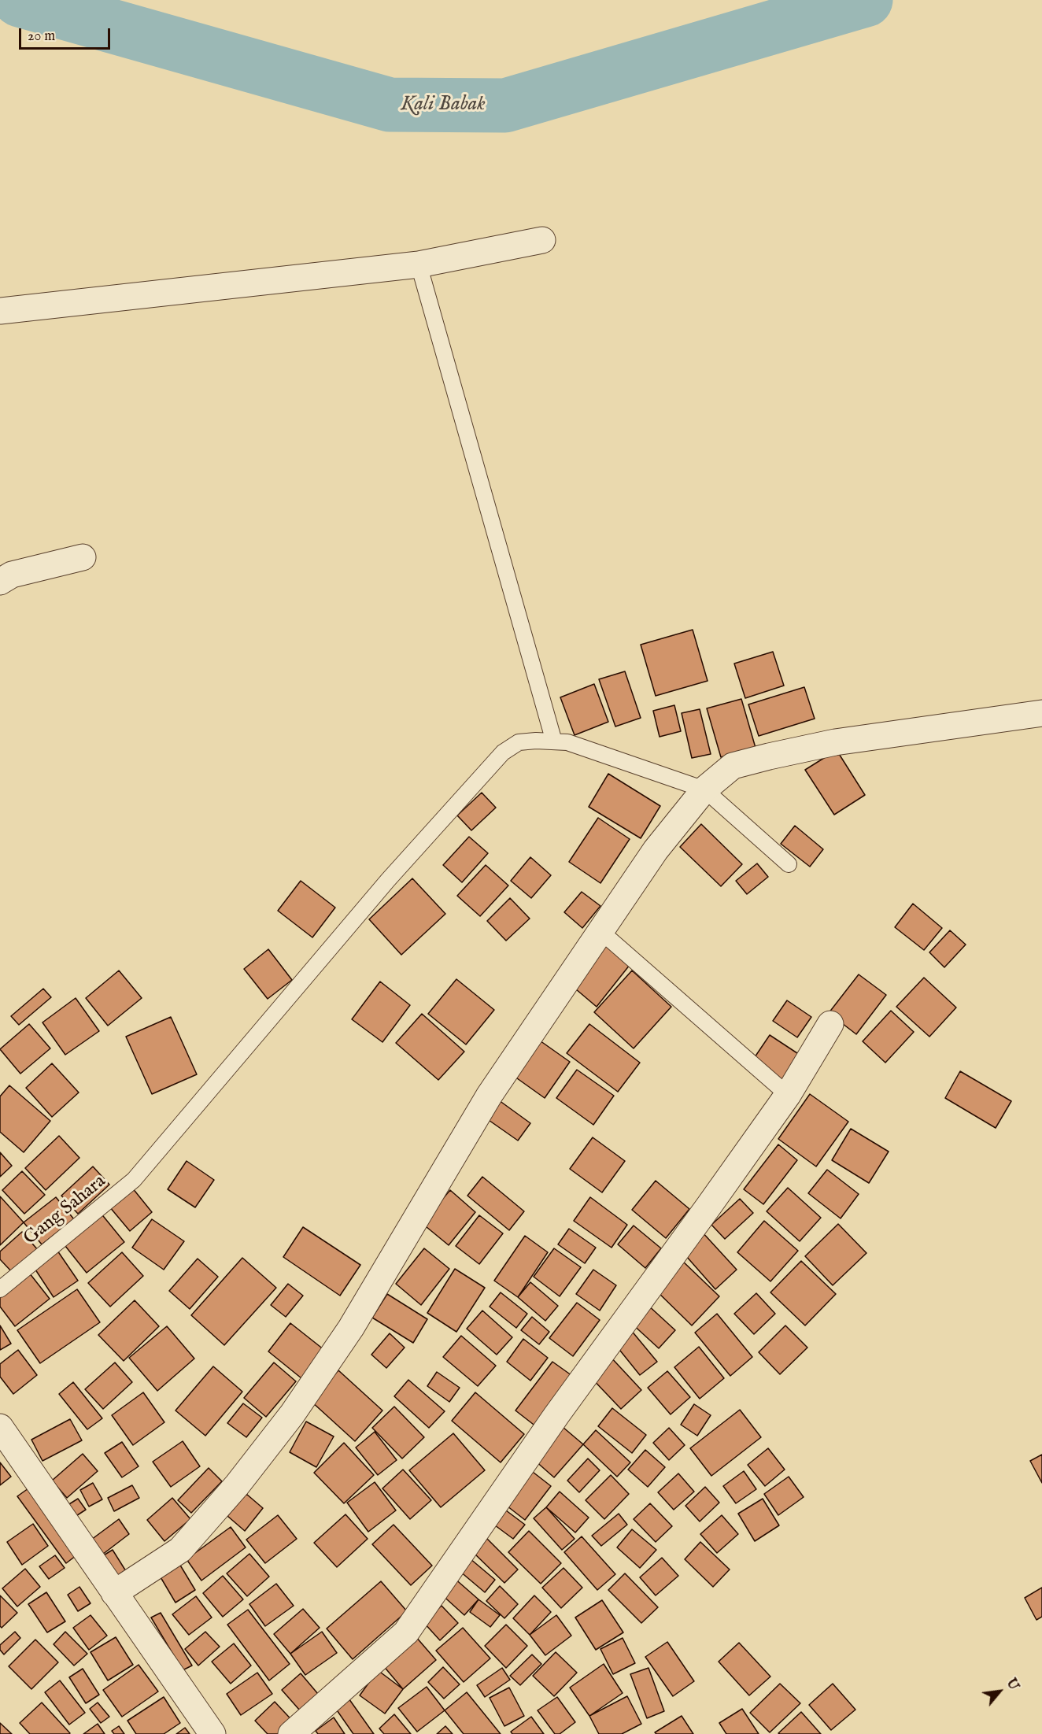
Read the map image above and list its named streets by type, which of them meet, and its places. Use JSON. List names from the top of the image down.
{
  "streets": {
    "lane": ["Gang Sahara"]
  },
  "water": ["Kali Babak"],
  "scale_bar": "20 m",
  "north": "top right"
}
